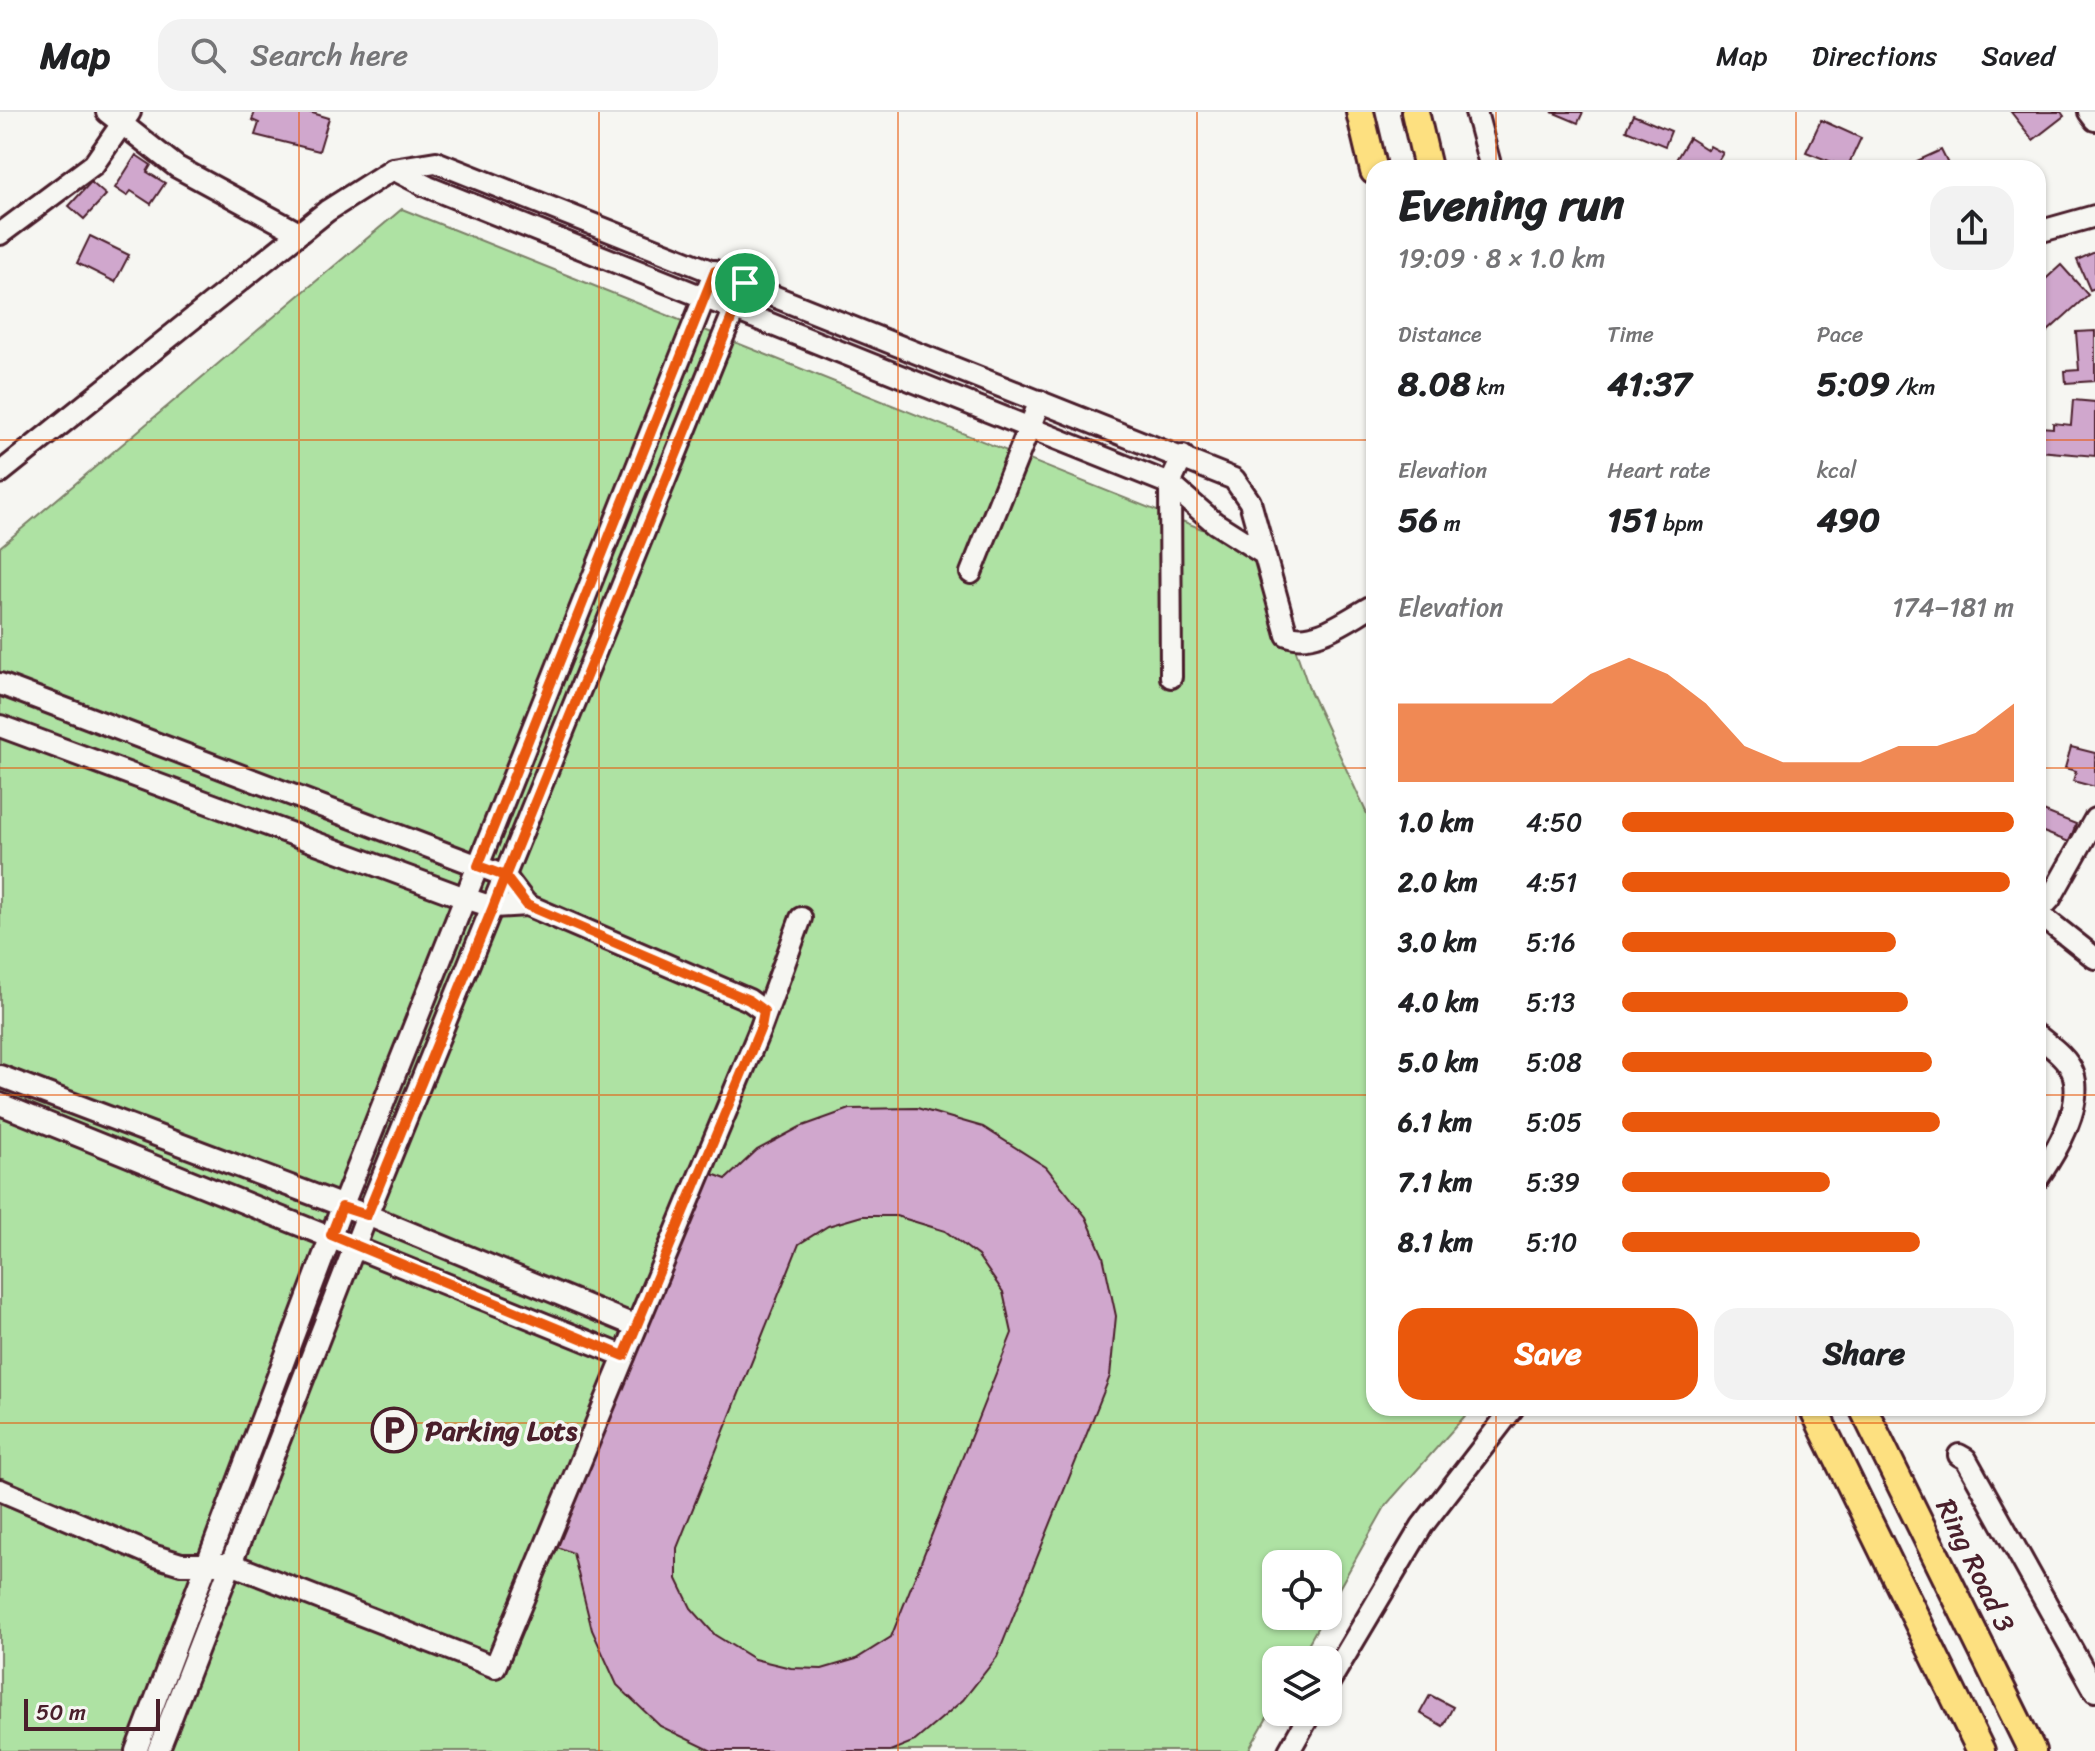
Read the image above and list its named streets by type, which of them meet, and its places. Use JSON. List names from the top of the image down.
{
  "streets": {
    "main road": ["Ring Road 3"]
  },
  "places": {
    "parking": ["Parking Lots"]
  },
  "scale_bar": "50 m",
  "page": {
    "header": "Map",
    "search": "Search here",
    "nav": ["Map", "Directions", "Saved"],
    "heading": ["Evening run", "19:09 · 8 × 1.0 km"],
    "stats": [
      ["Distance", "8.08 km"],
      ["Time", "41:37"],
      ["Pace", "5:09 /km"],
      ["Elevation", "56 m"],
      ["Heart rate", "151 bpm"],
      ["kcal", "490"]
    ],
    "chart": ["Elevation", "174–181 m"],
    "list": [
      {
        "name": "1.0 km",
        "note": "4:50"
      },
      {
        "name": "2.0 km",
        "note": "4:51"
      },
      {
        "name": "3.0 km",
        "note": "5:16"
      },
      {
        "name": "4.0 km",
        "note": "5:13"
      },
      {
        "name": "5.0 km",
        "note": "5:08"
      },
      {
        "name": "6.1 km",
        "note": "5:05"
      },
      {
        "name": "7.1 km",
        "note": "5:39"
      },
      {
        "name": "8.1 km",
        "note": "5:10"
      }
    ],
    "buttons": ["Save", "Share"],
    "scale": "50 m"
  }
}
